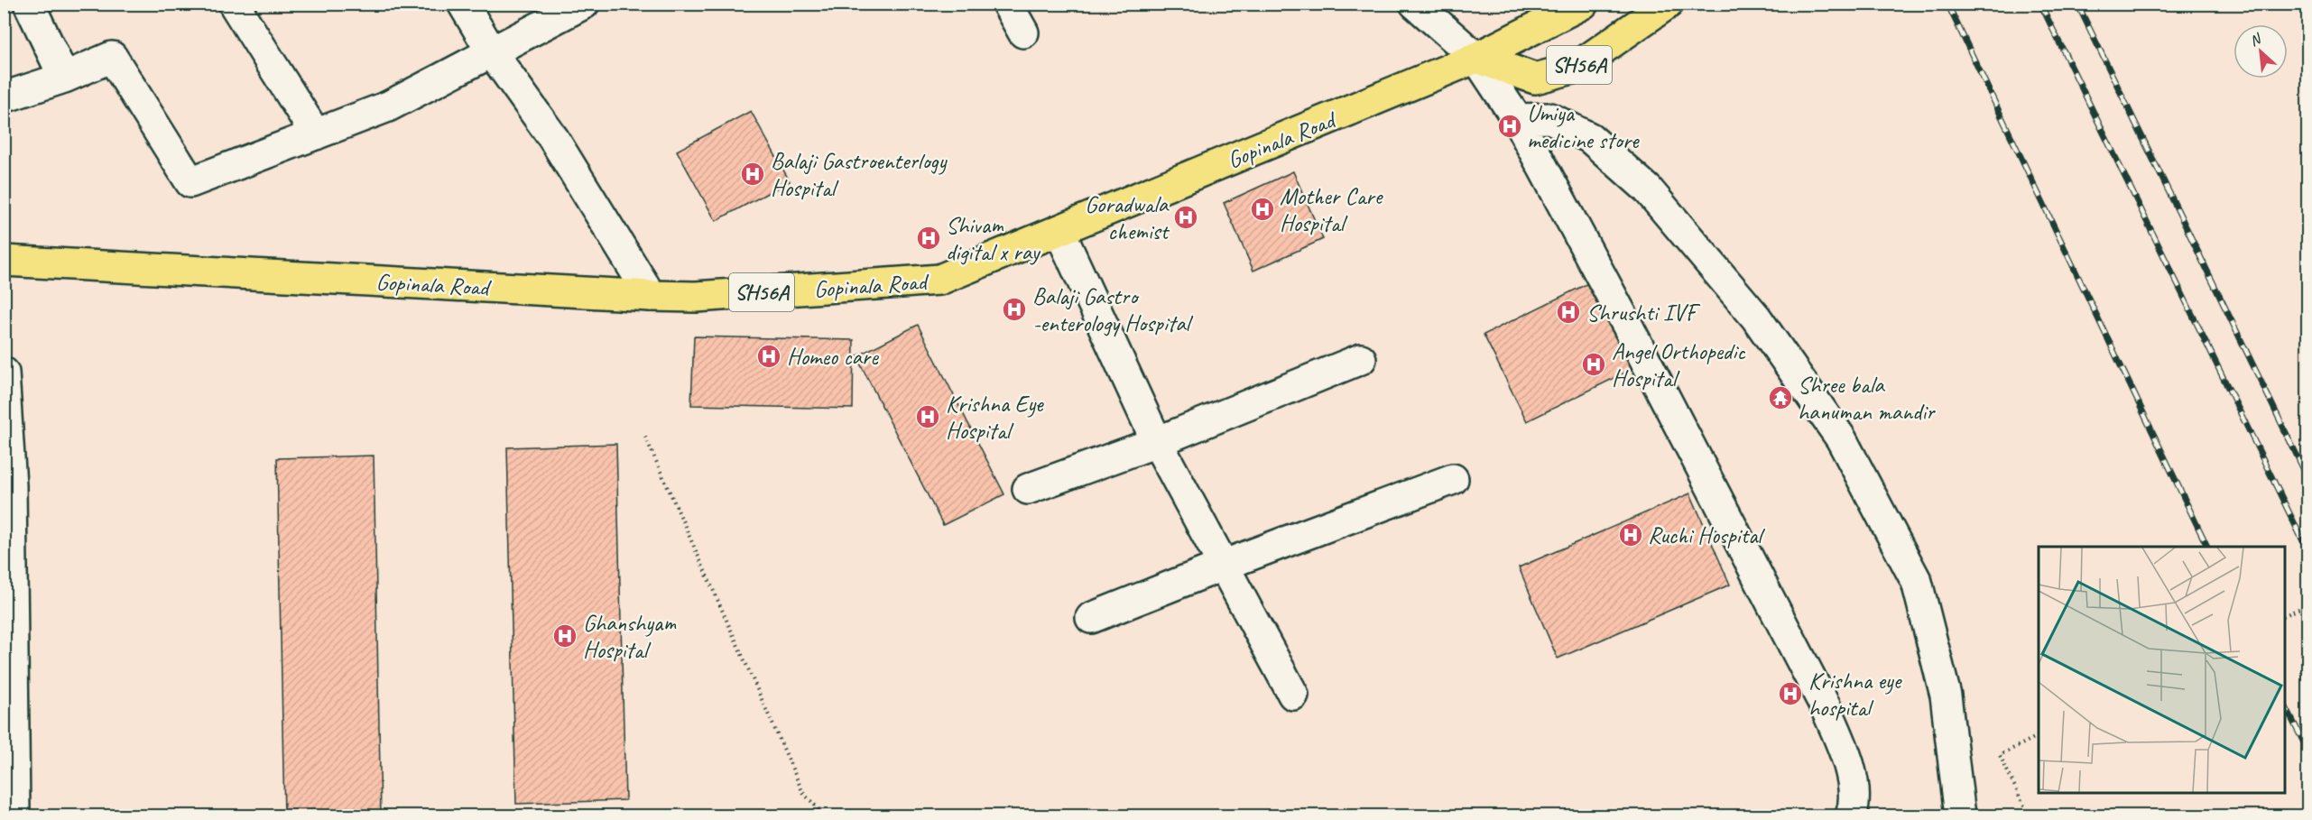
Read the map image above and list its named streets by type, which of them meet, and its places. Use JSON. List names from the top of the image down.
{
  "streets": {
    "main road": ["SH56A", "Gopinala Road"]
  },
  "crossings": [
    ["SH56A", "Gopinala Road"]
  ],
  "places": {
    "hospital": [
      "Umiya medicine store",
      "Balaji Gastroenterlogy Hospital",
      "Mother Care Hospital",
      "Goradwala chemist",
      "Shivam digital x ray",
      "Balaji Gastro -enterology Hospital",
      "Shrushti IVF",
      "Homeo care",
      "Angel Orthopedic Hospital",
      "Krishna Eye Hospital",
      "Ruchi Hospital",
      "Ghanshyam Hospital",
      "Krishna eye hospital"
    ],
    "temple": ["Shree bala hanuman mandir"]
  },
  "north": "top left"
}
